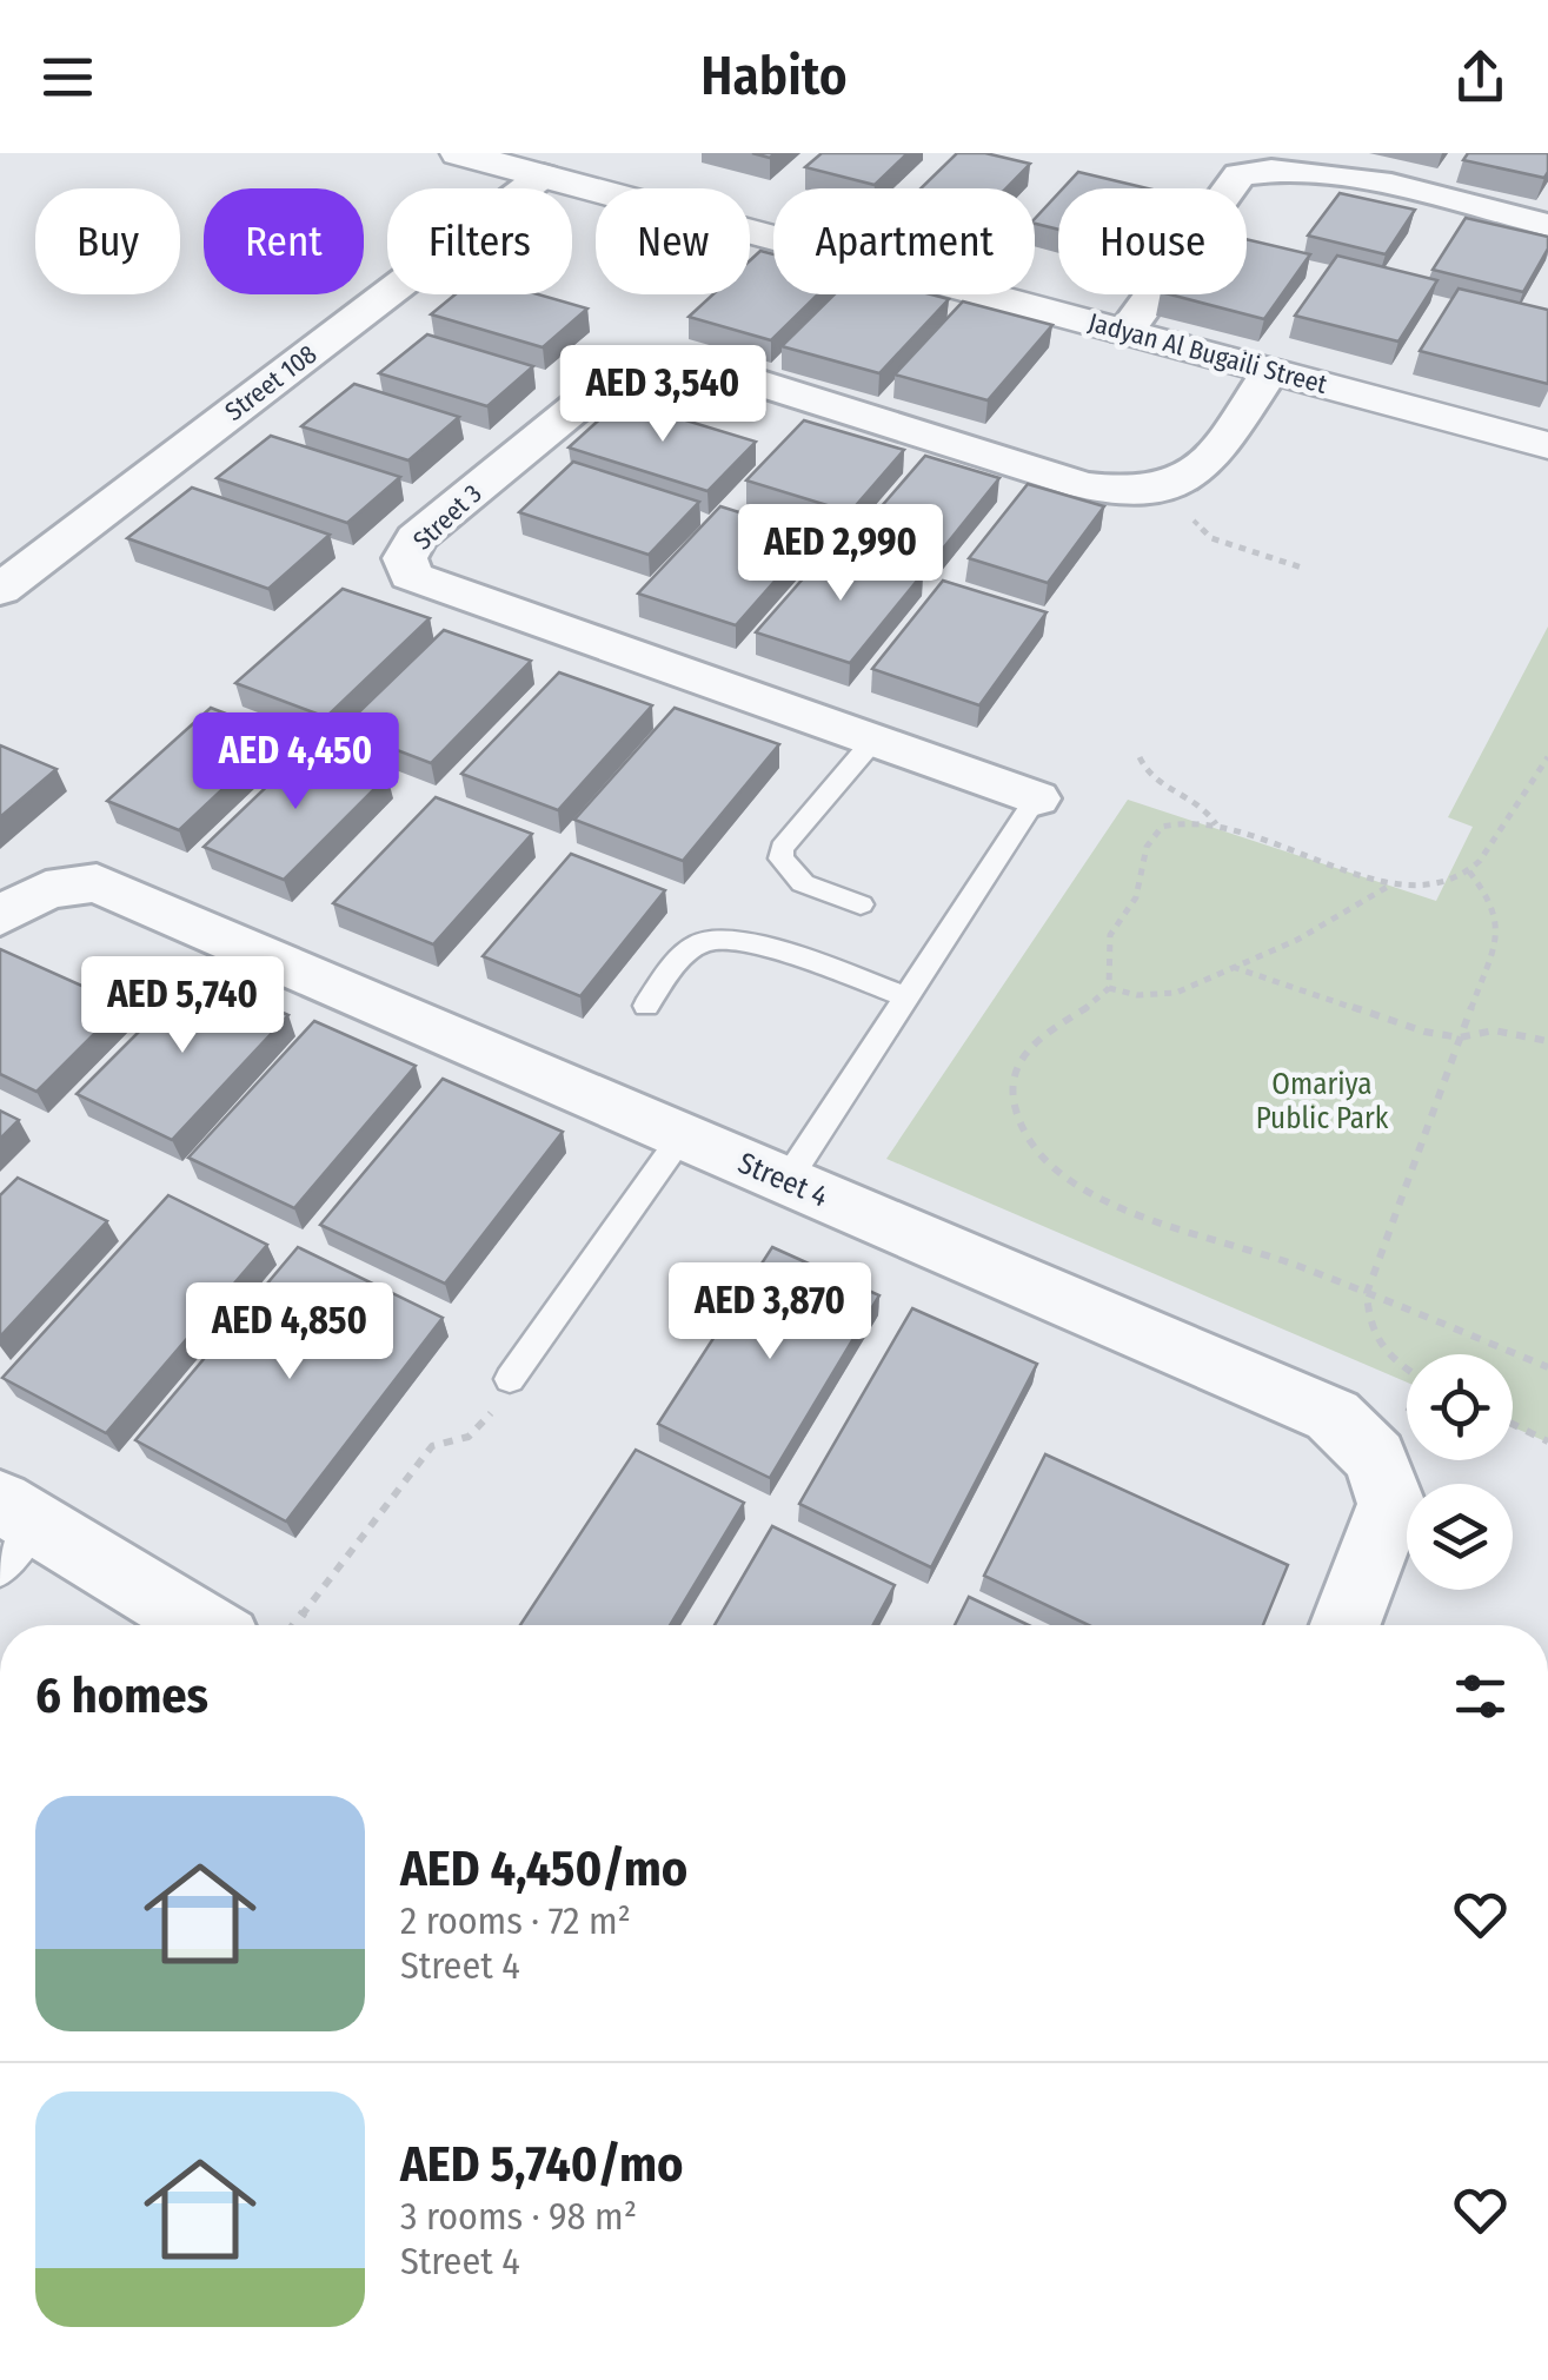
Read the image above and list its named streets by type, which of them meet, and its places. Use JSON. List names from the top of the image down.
{
  "streets": {
    "street": [
      "Jadyan Al Bugaili Street",
      "Street 108",
      "Street 3",
      "Street 4"
    ]
  },
  "crossings": [
    ["Jadyan Al Bugaili Street", "Street 108"]
  ],
  "parks": ["Omariya Public Park"],
  "page": {
    "header": "Habito",
    "chip": [
      "Buy",
      "Rent",
      "Filters",
      "New",
      "Apartment",
      "House"
    ],
    "price": [
      "AED 3,540",
      "AED 2,990",
      "AED 4,450",
      "AED 5,740",
      "AED 3,870",
      "AED 4,850"
    ],
    "heading": "6 homes",
    "list": [
      {
        "name": "AED 4,450/mo",
        "note": "2 rooms · 72 m² · Street 4"
      },
      {
        "name": "AED 5,740/mo",
        "note": "3 rooms · 98 m² · Street 4"
      }
    ]
  }
}
